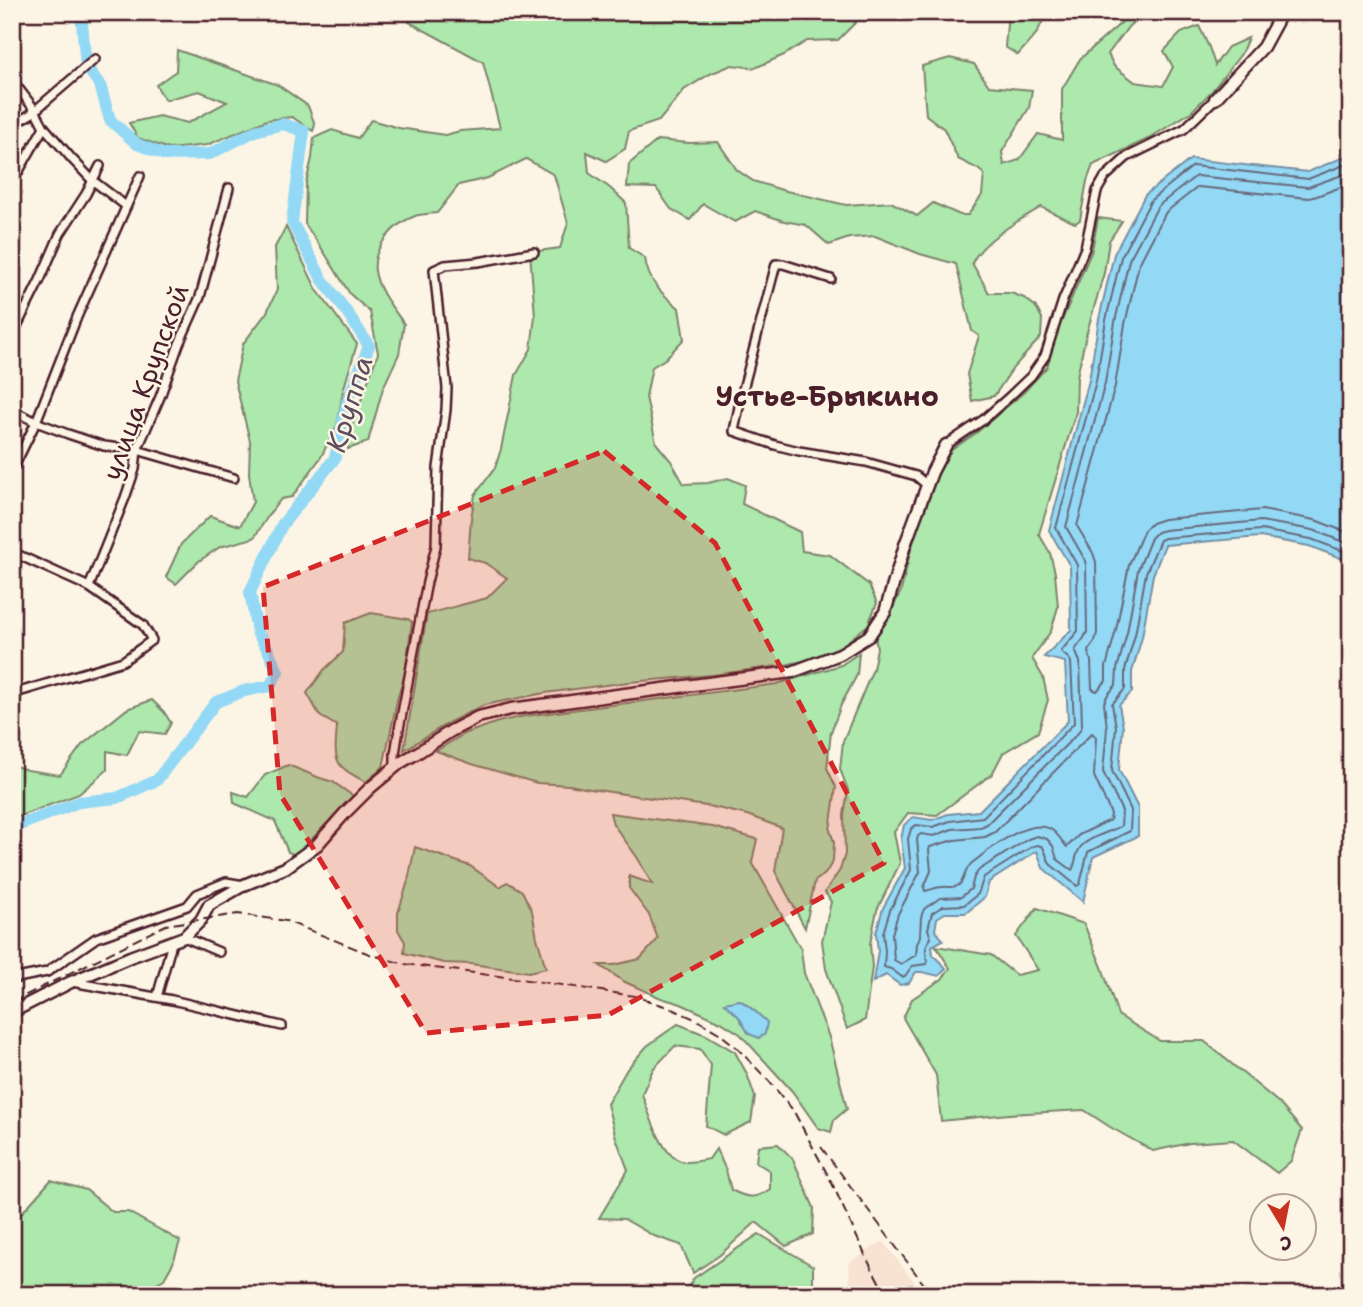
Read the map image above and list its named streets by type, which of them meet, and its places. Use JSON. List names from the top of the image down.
{
  "streets": {
    "street": ["улица Крупской"]
  },
  "districts": ["Устье-Брыкино"],
  "water": ["Круппа"],
  "north": "bottom"
}
